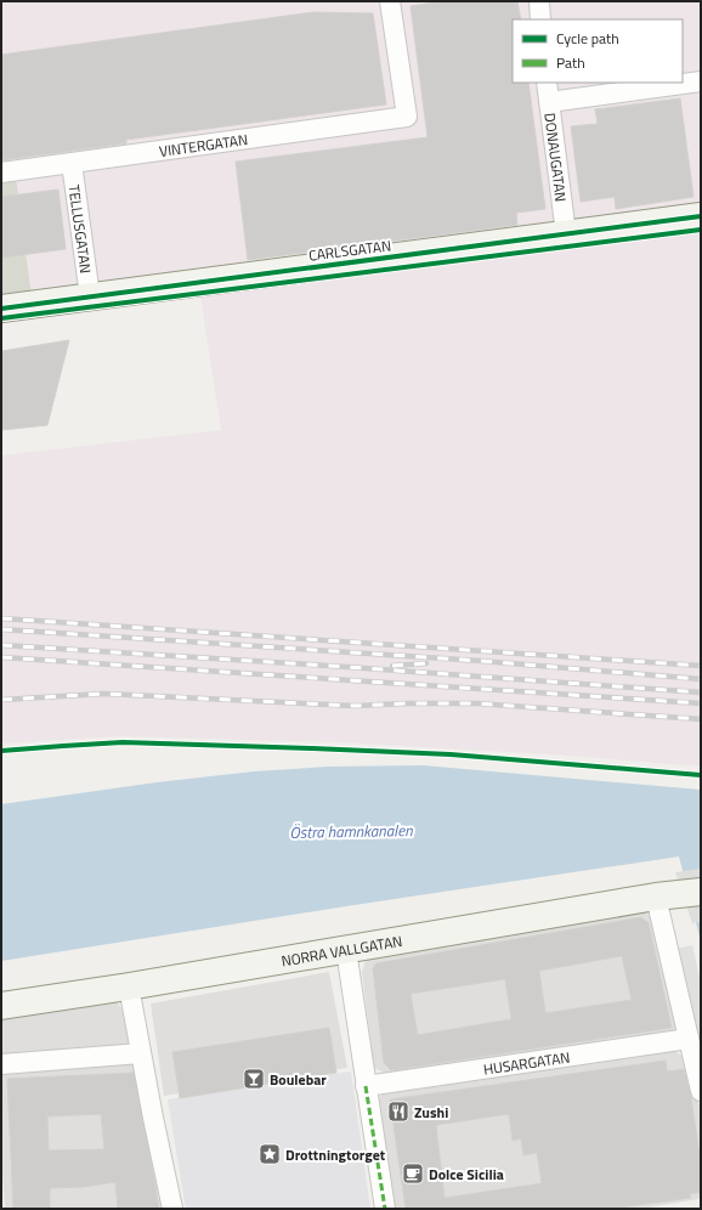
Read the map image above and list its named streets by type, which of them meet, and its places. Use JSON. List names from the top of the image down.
{
  "streets": {
    "street": [
      "VINTERGATAN",
      "DONAUGATAN",
      "TELLUSGATAN",
      "CARLSGATAN",
      "NORRA VALLGATAN",
      "HUSARGATAN"
    ]
  },
  "crossings": [
    ["VINTERGATAN", "TELLUSGATAN"],
    ["DONAUGATAN", "CARLSGATAN"],
    ["TELLUSGATAN", "CARLSGATAN"]
  ],
  "water": ["Östra hamnkanalen"],
  "places": {
    "bar": ["Boulebar"],
    "restaurant": ["Zushi"],
    "place": ["Drottningtorget"],
    "cafe": ["Dolce Sicilia"]
  },
  "legend": ["Cycle path", "Path"]
}
